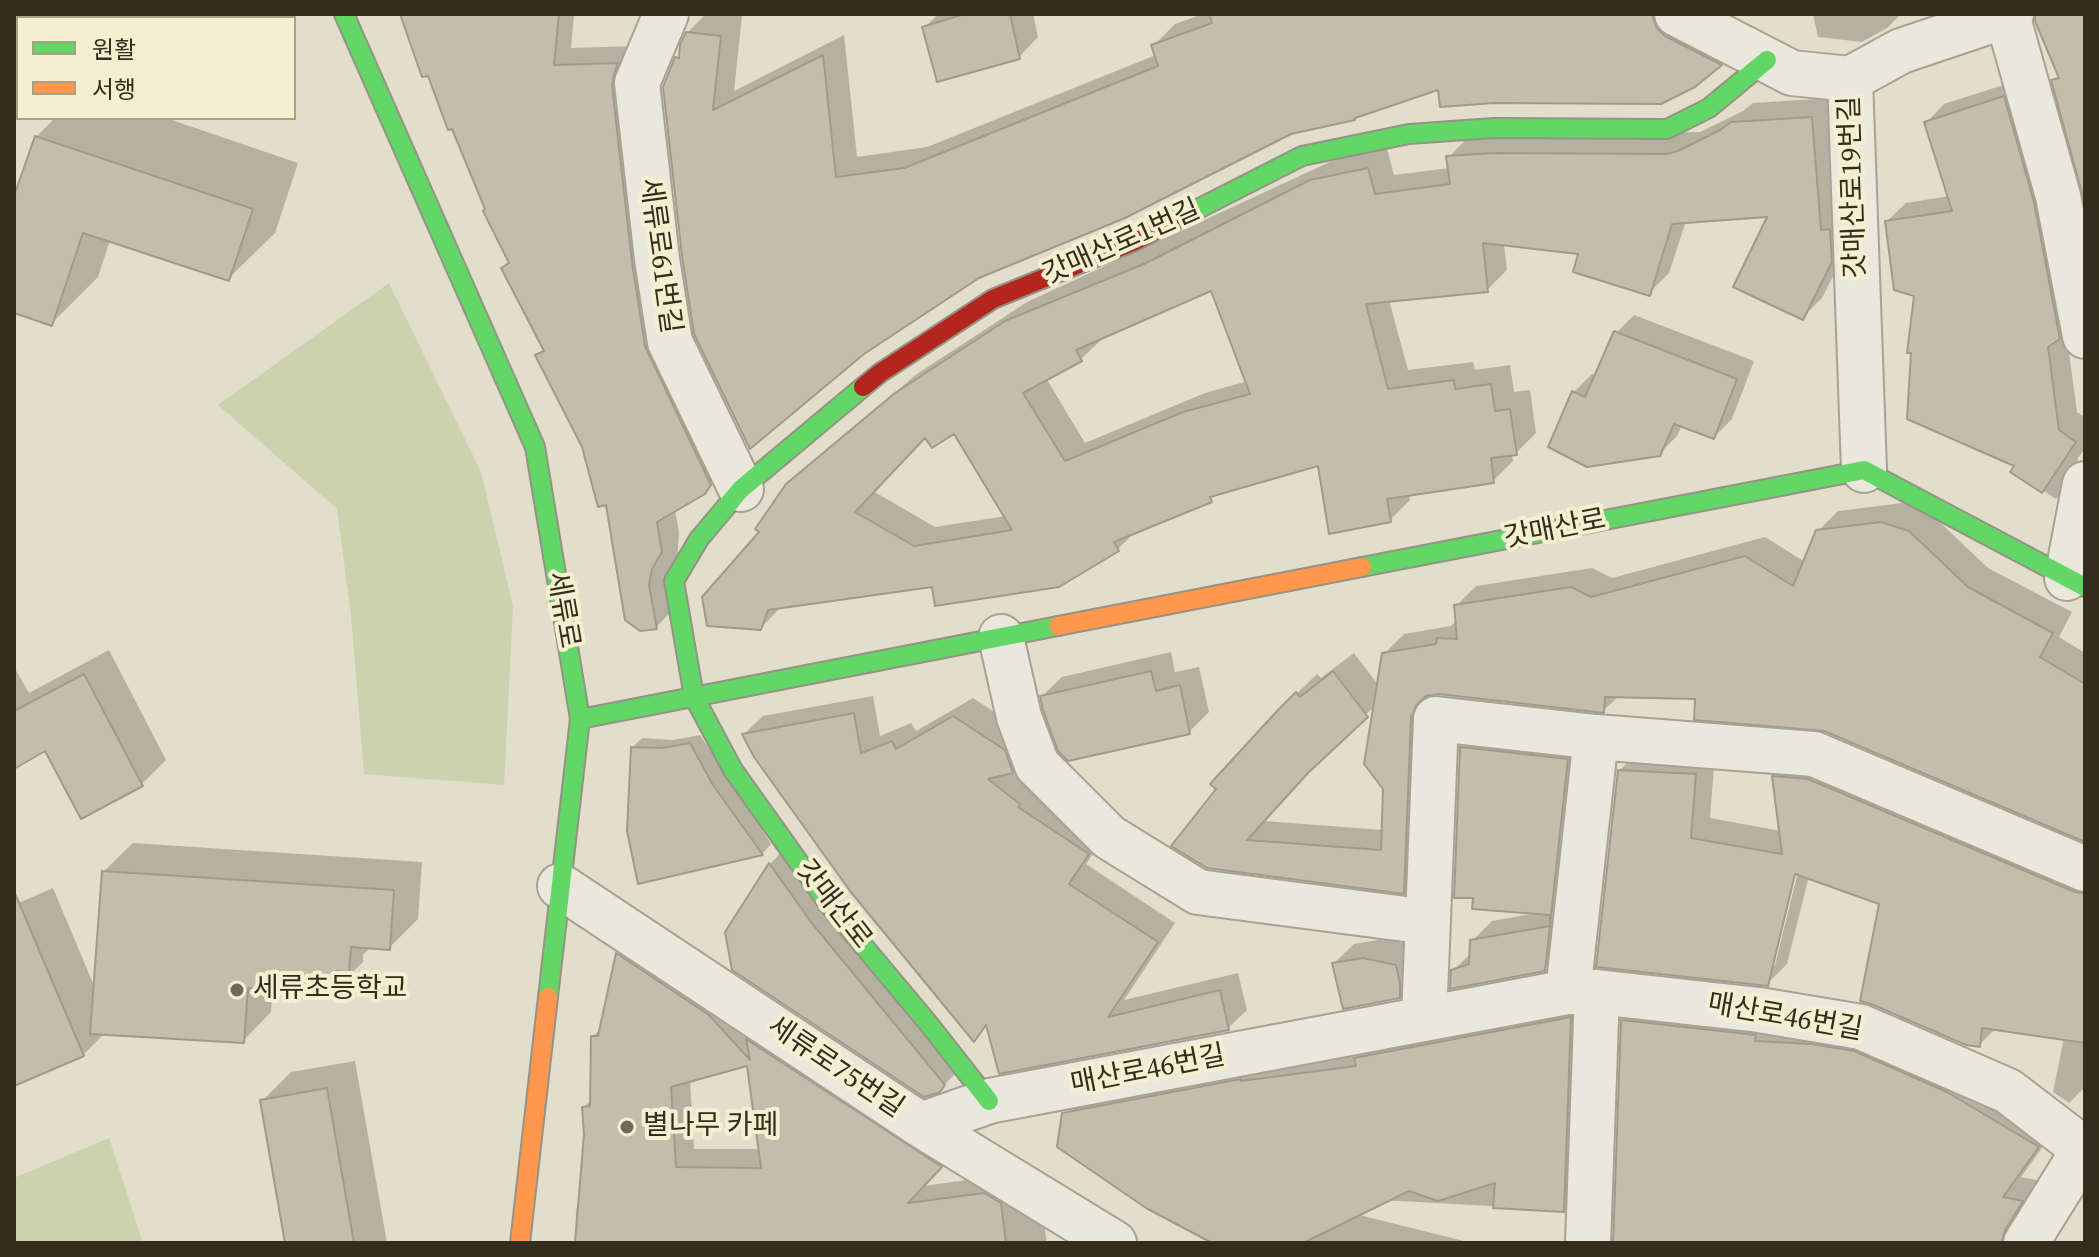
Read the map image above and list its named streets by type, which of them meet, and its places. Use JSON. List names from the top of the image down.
{
  "streets": {
    "street": [
      "갓매산로19번길",
      "갓매산로1번길",
      "세류로61번길",
      "갓매산로",
      "세류로",
      "매산로46번길",
      "세류로75번길"
    ]
  },
  "crossings": [
    ["갓매산로19번길", "갓매산로"],
    ["갓매산로1번길", "세류로61번길"],
    ["갓매산로1번길", "갓매산로"],
    ["갓매산로", "세류로"],
    ["갓매산로", "매산로46번길"],
    ["세류로", "세류로75번길"],
    ["매산로46번길", "세류로75번길"]
  ],
  "places": ["세류초등학교", "별나무 카페"],
  "legend": ["원활", "서행"]
}
